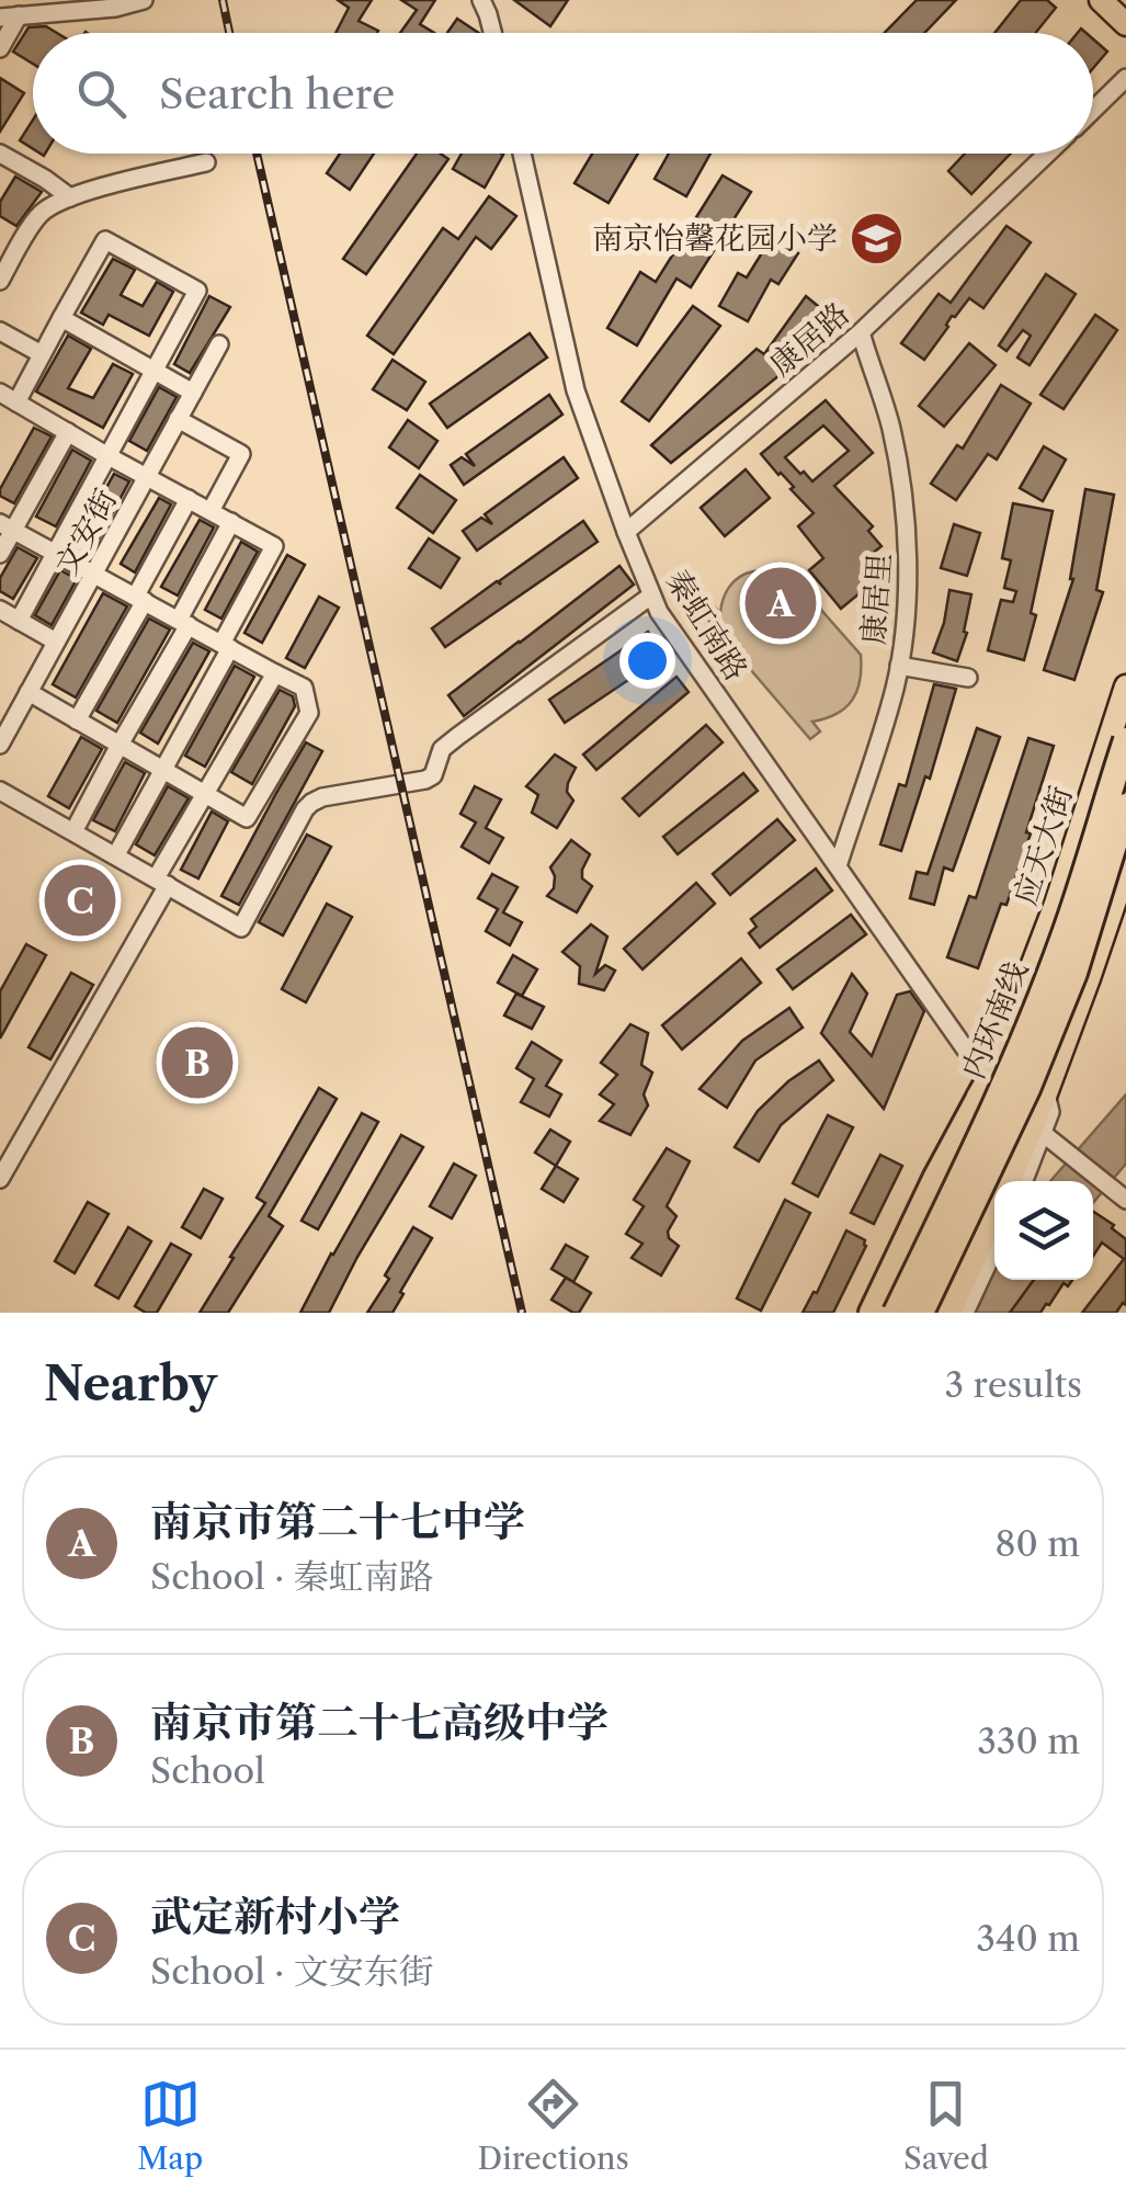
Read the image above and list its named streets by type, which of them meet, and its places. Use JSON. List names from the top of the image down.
{
  "streets": {
    "highway": ["内环南线"],
    "main road": ["应天大街"],
    "street": [
      "康居路",
      "文安街",
      "康居里",
      "秦虹南路"
    ]
  },
  "crossings": [
    ["康居路", "康居里"],
    ["康居路", "秦虹南路"],
    ["康居里", "秦虹南路"],
    ["秦虹南路", "应天大街"]
  ],
  "places": {
    "school or university": ["南京怡馨花园小学"]
  },
  "page": {
    "search": "Search here",
    "pins": ["A", "C", "B"],
    "heading": ["Nearby", "3 results"],
    "list": [
      {
        "mark": "A",
        "name": "南京市第二十七中学",
        "note": "School · 秦虹南路",
        "value": "80 m"
      },
      {
        "mark": "B",
        "name": "南京市第二十七高级中学",
        "note": "School",
        "value": "330 m"
      },
      {
        "mark": "C",
        "name": "武定新村小学",
        "note": "School · 文安东街",
        "value": "340 m"
      }
    ],
    "nav": ["Map", "Directions", "Saved"]
  }
}
